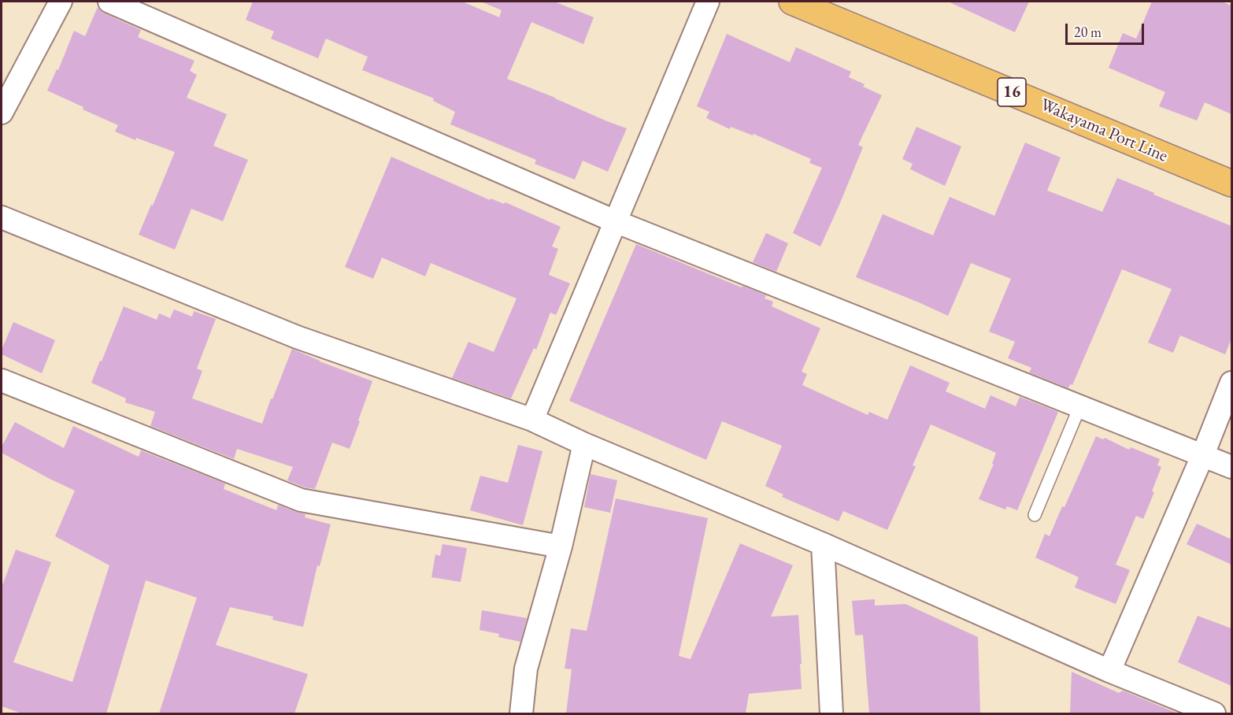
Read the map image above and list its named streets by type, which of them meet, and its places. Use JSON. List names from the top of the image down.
{
  "streets": {
    "main road": ["16", "Wakayama Port Line"]
  },
  "scale_bar": "20 m"
}
